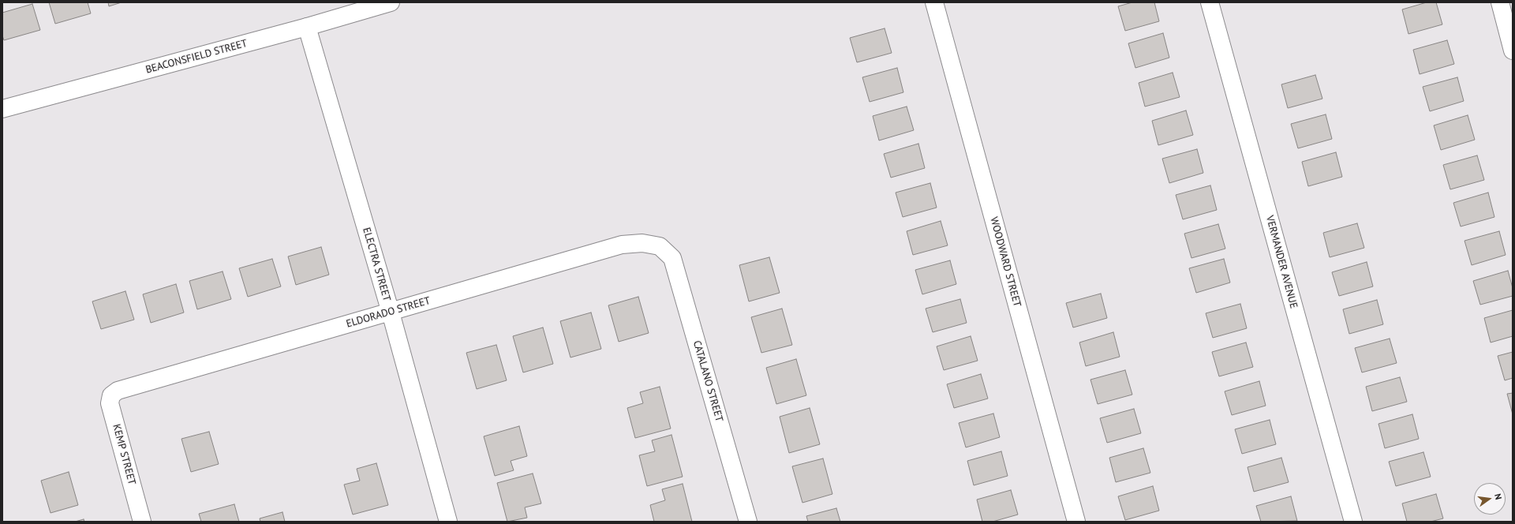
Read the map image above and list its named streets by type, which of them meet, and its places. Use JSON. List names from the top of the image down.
{
  "streets": {
    "street": [
      "BEACONSFIELD STREET",
      "WOODWARD STREET",
      "VERMANDER AVENUE",
      "ELECTRA STREET",
      "ELDORADO STREET",
      "CATALANO STREET",
      "KEMP STREET"
    ]
  },
  "crossings": [
    ["BEACONSFIELD STREET", "ELECTRA STREET"],
    ["ELECTRA STREET", "ELDORADO STREET"],
    ["ELDORADO STREET", "CATALANO STREET"],
    ["ELDORADO STREET", "KEMP STREET"]
  ],
  "north": "right"
}
